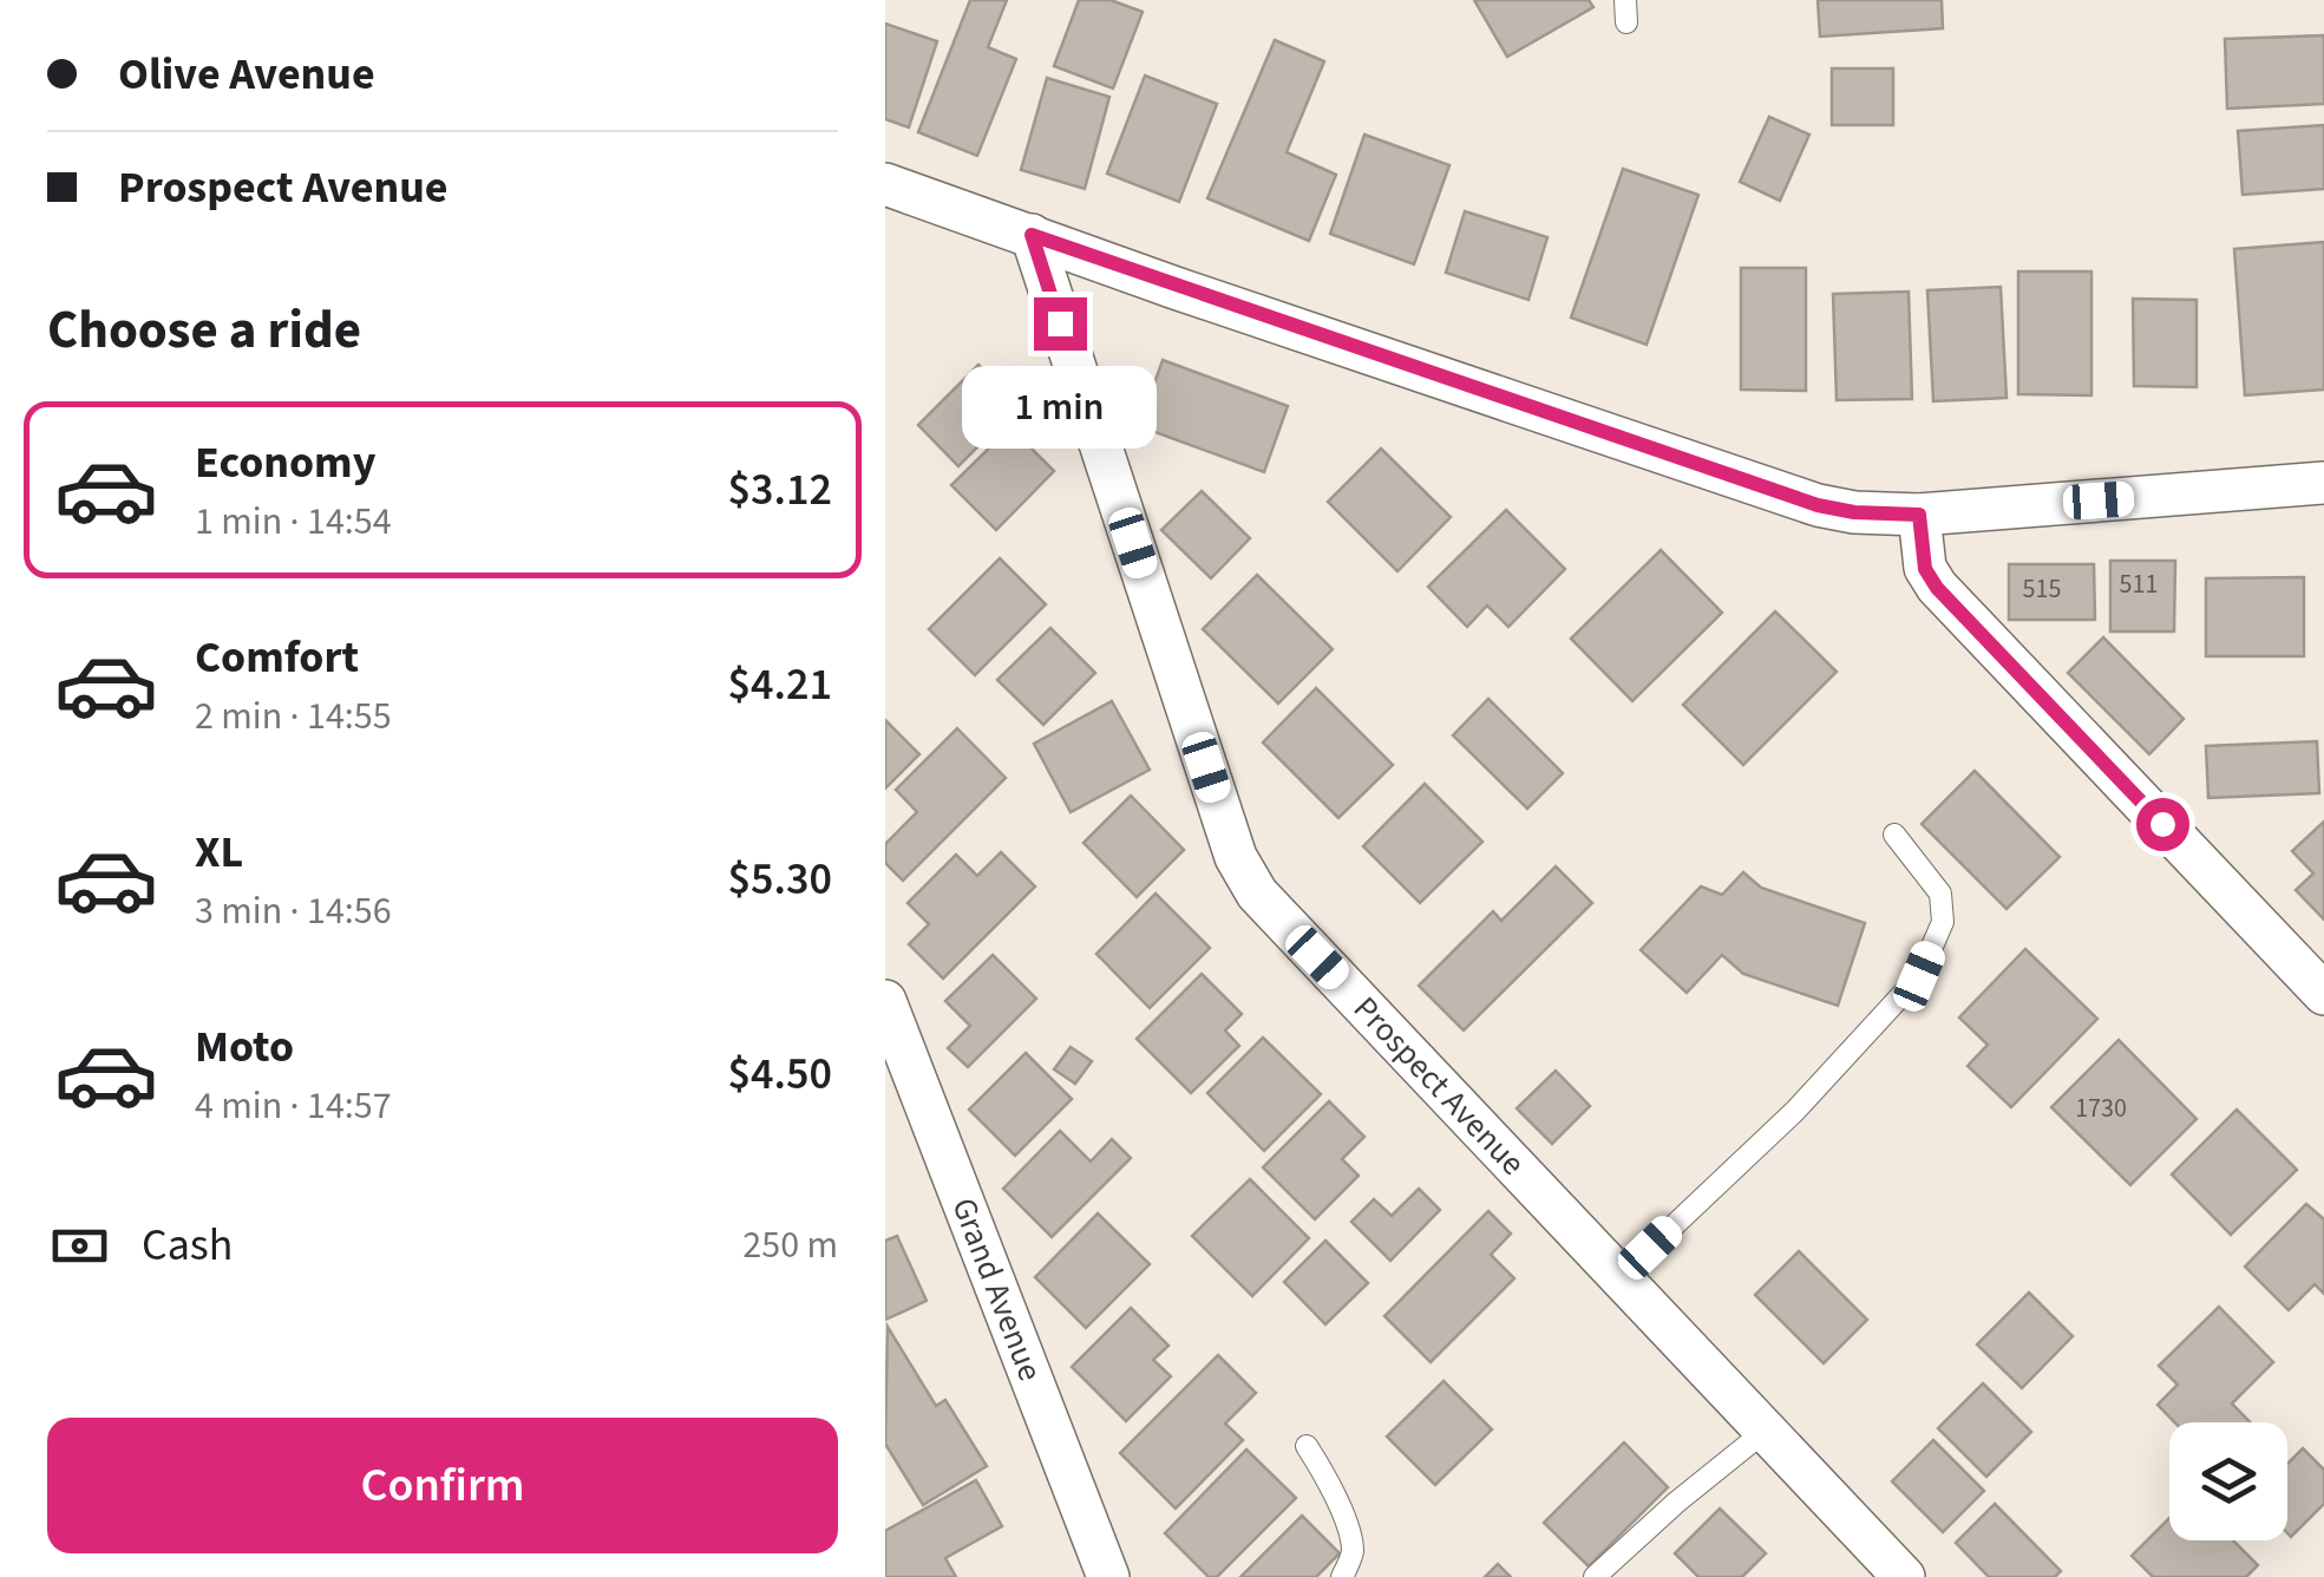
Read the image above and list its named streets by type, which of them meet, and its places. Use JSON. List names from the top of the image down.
{
  "streets": {
    "street": ["Prospect Avenue", "Grand Avenue"]
  },
  "house_numbers": ["511", "515", "1730"],
  "page": {
    "banner": ["Olive Avenue", "Prospect Avenue"],
    "heading": "Choose a ride",
    "bubble": "1 min",
    "list": [
      {
        "name": "Economy",
        "note": "1 min · 14:54",
        "value": "$3.12"
      },
      {
        "name": "Comfort",
        "note": "2 min · 14:55",
        "value": "$4.21"
      },
      {
        "name": "XL",
        "note": "3 min · 14:56",
        "value": "$5.30"
      },
      {
        "name": "Moto",
        "note": "4 min · 14:57",
        "value": "$4.50"
      }
    ],
    "pay": ["Cash", "250 m"],
    "buttons": "Confirm"
  }
}
